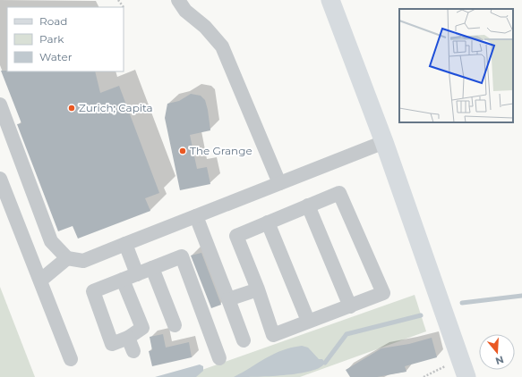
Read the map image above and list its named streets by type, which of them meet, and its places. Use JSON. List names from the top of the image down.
{
  "places": ["Zurich; Capita", "The Grange"],
  "legend": ["Road", "Park", "Water"],
  "north": "bottom"
}
